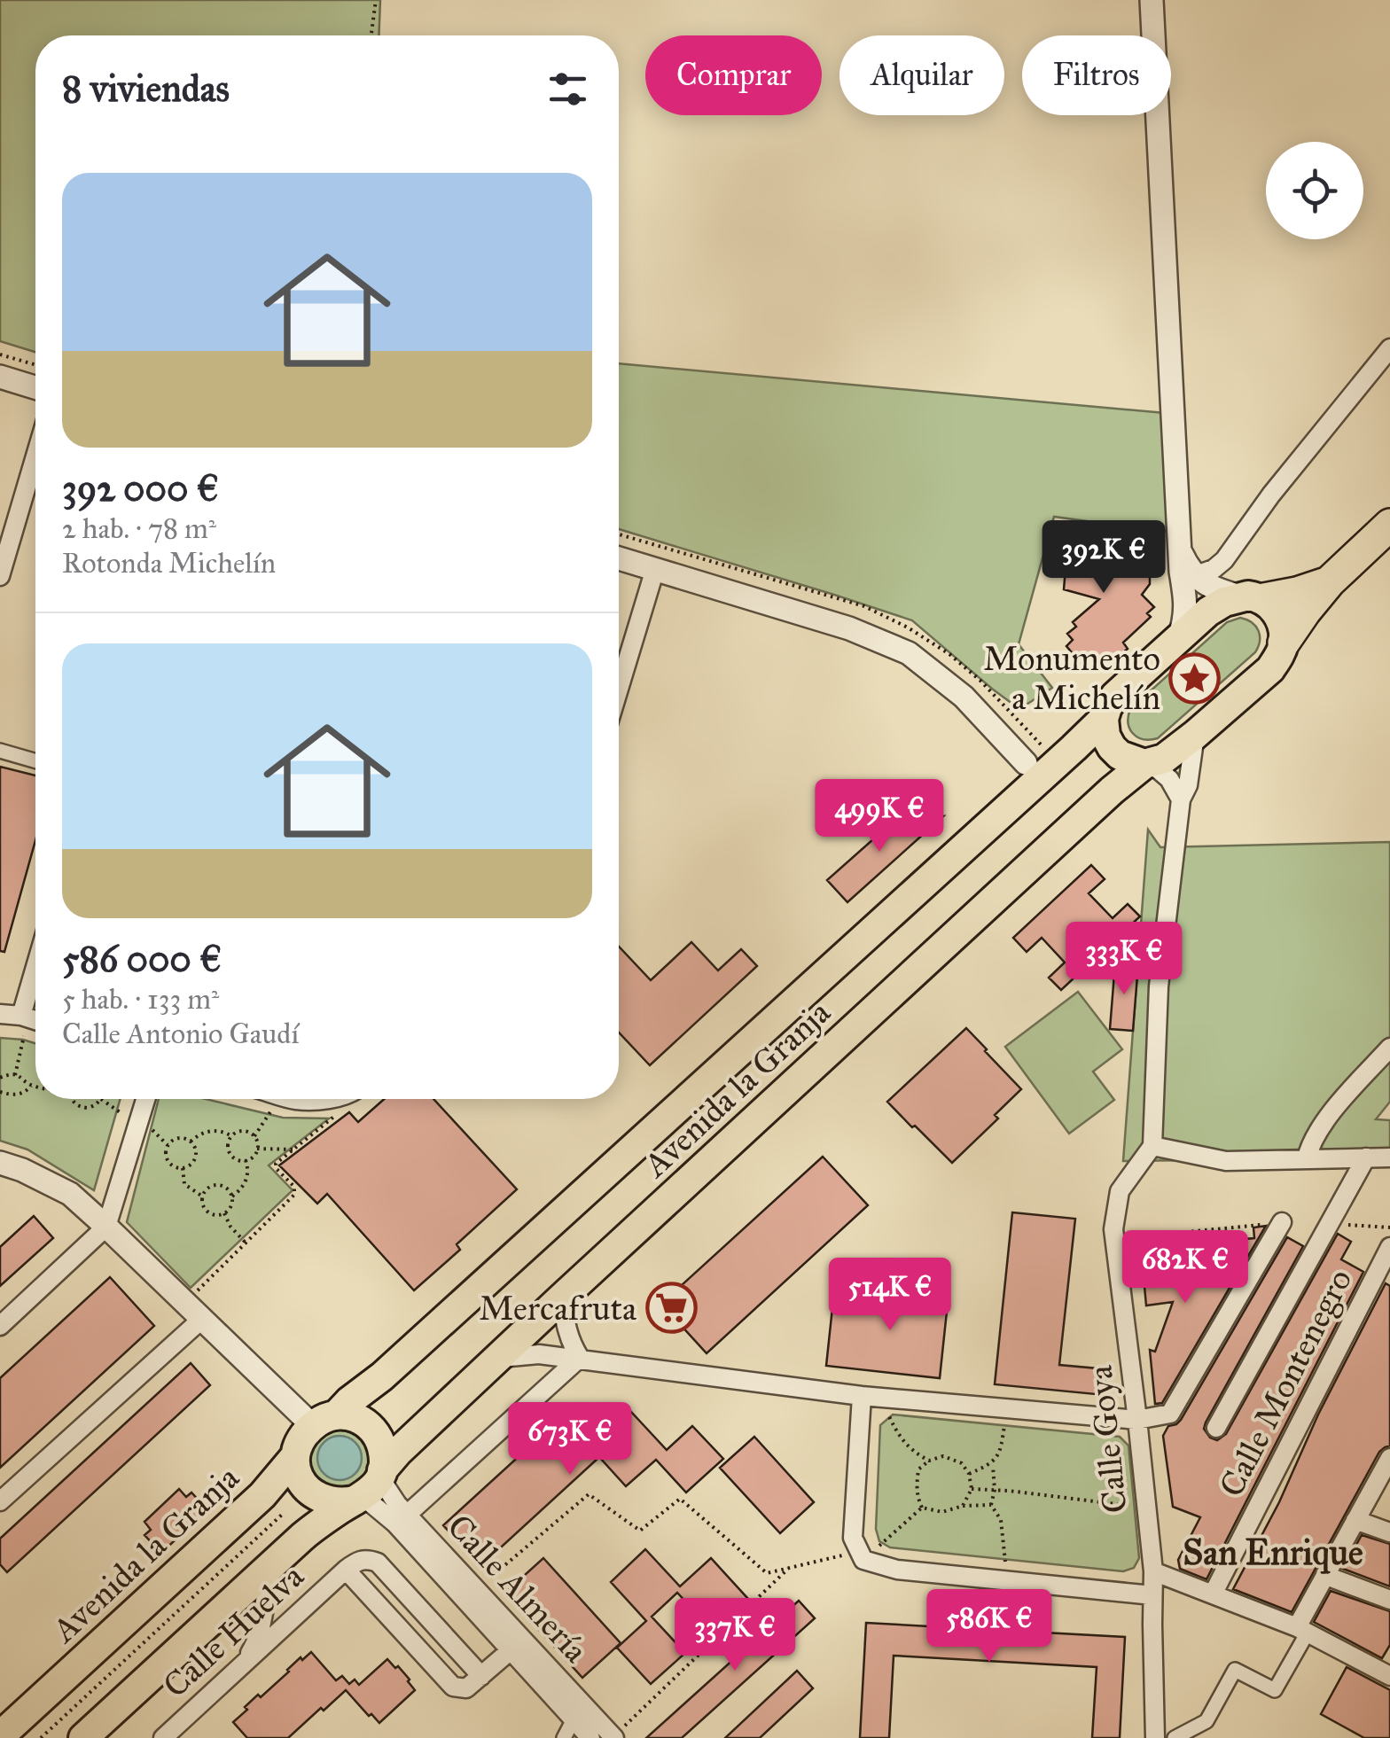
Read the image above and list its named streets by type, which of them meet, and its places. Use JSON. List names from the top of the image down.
{
  "streets": {
    "main road": ["Avenida la Granja"],
    "street": [
      "Calle Montenegro",
      "Calle Goya",
      "Calle Almería",
      "Calle Huelva"
    ]
  },
  "crossings": [
    ["Avenida la Granja", "Calle Almería"]
  ],
  "districts": ["San Enrique"],
  "places": {
    "place": ["Monumento a Michelín"],
    "supermarket": ["Mercafruta"]
  },
  "page": {
    "chip": ["Comprar", "Alquilar", "Filtros"],
    "heading": "8 viviendas",
    "list": [
      {
        "name": "392 000 €",
        "note": "2 hab. · 78 m² · Rotonda Michelín"
      },
      {
        "name": "586 000 €",
        "note": "5 hab. · 133 m² · Calle Antonio Gaudí"
      }
    ],
    "price": [
      "392K €",
      "499K €",
      "333K €",
      "682K €",
      "514K €",
      "673K €",
      "586K €",
      "337K €"
    ]
  }
}
